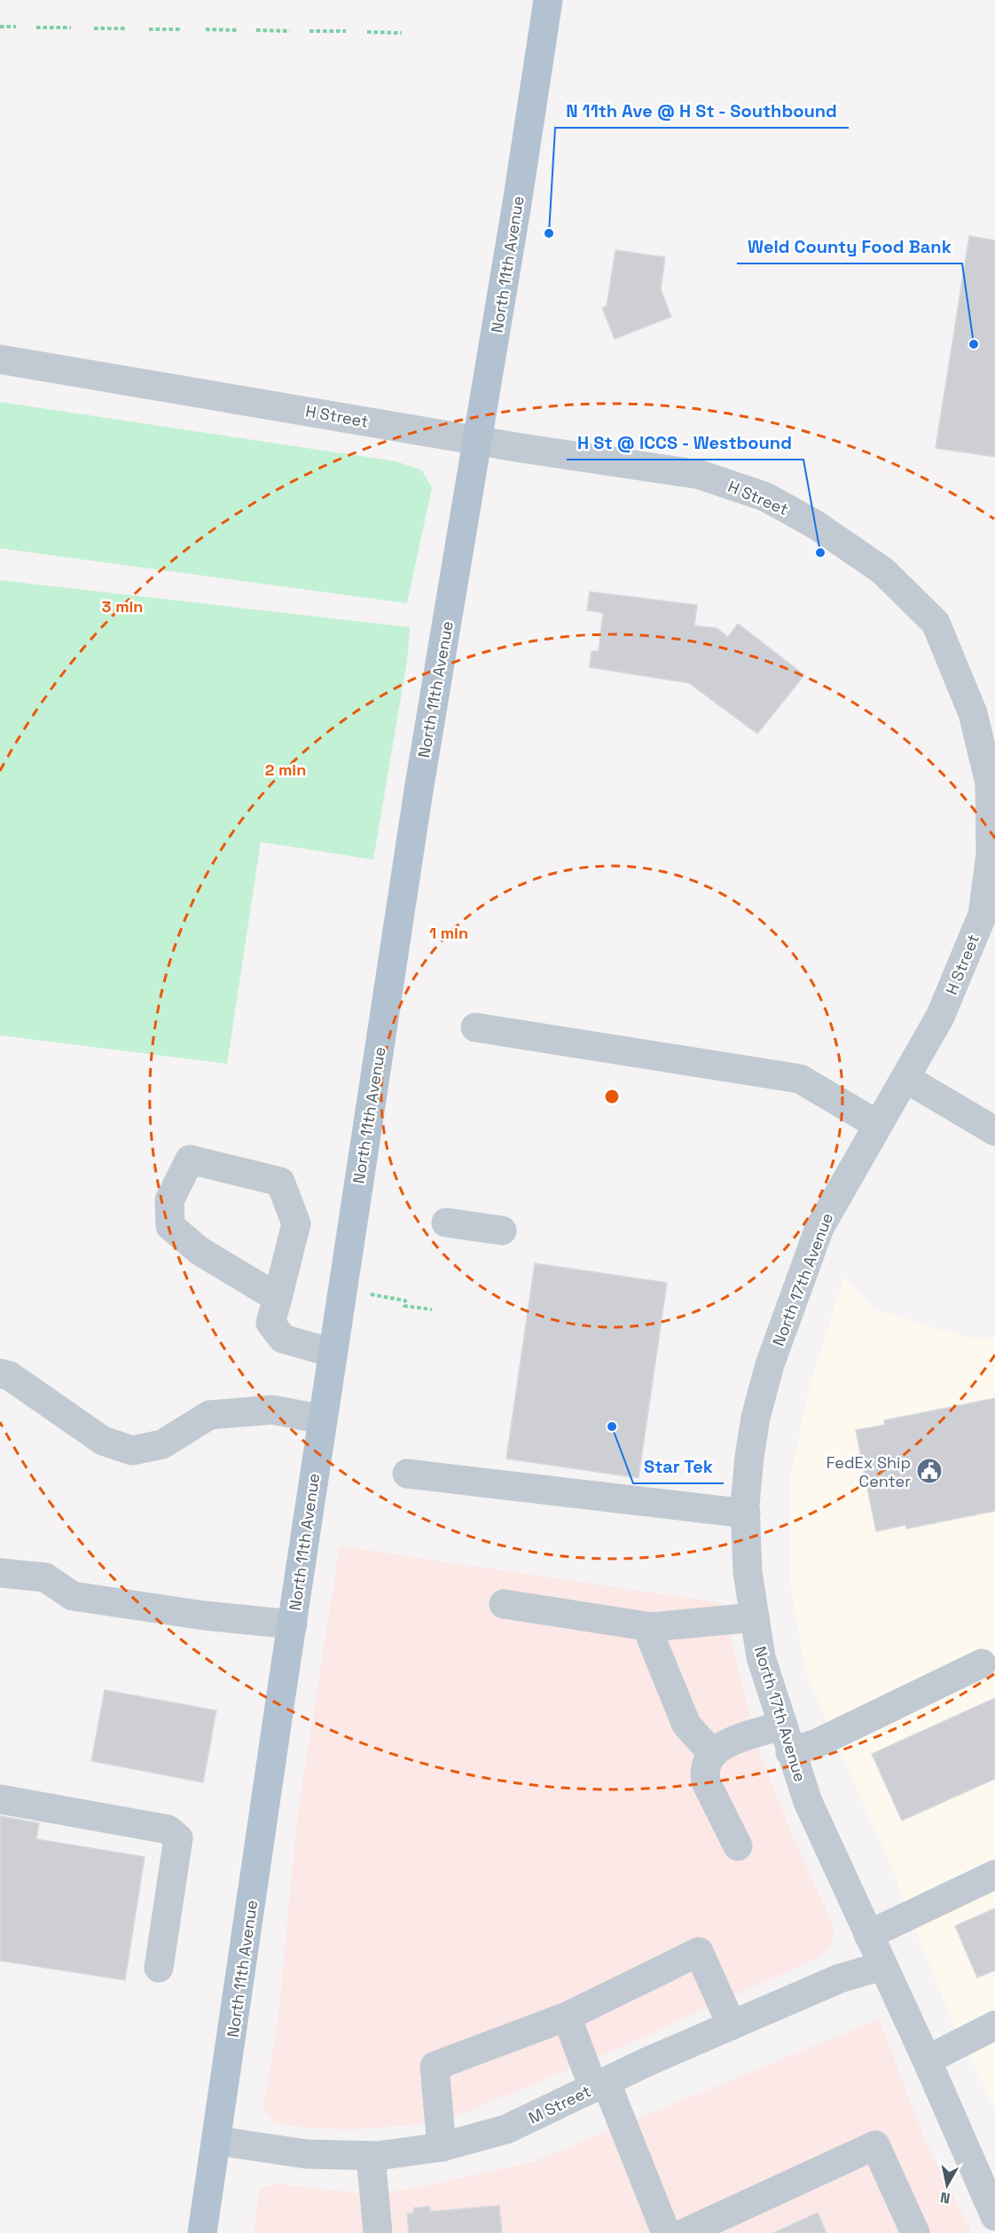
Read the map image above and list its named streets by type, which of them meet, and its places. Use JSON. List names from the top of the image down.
{
  "streets": {
    "main road": ["North 11th Avenue"],
    "street": ["H Street", "North 17th Avenue", "M Street"]
  },
  "crossings": [
    ["North 11th Avenue", "H Street"],
    ["North 11th Avenue", "M Street"],
    ["H Street", "North 17th Avenue"],
    ["North 17th Avenue", "M Street"]
  ],
  "places": {
    "other": [
      "N 11th Ave @ H St - Southbound",
      "Weld County Food Bank",
      "H St @ ICCS - Westbound",
      "Star Tek"
    ],
    "public building": ["FedEx Ship Center"]
  },
  "north": "bottom",
  "rings": ["3 min", "2 min", "1 min"]
}
